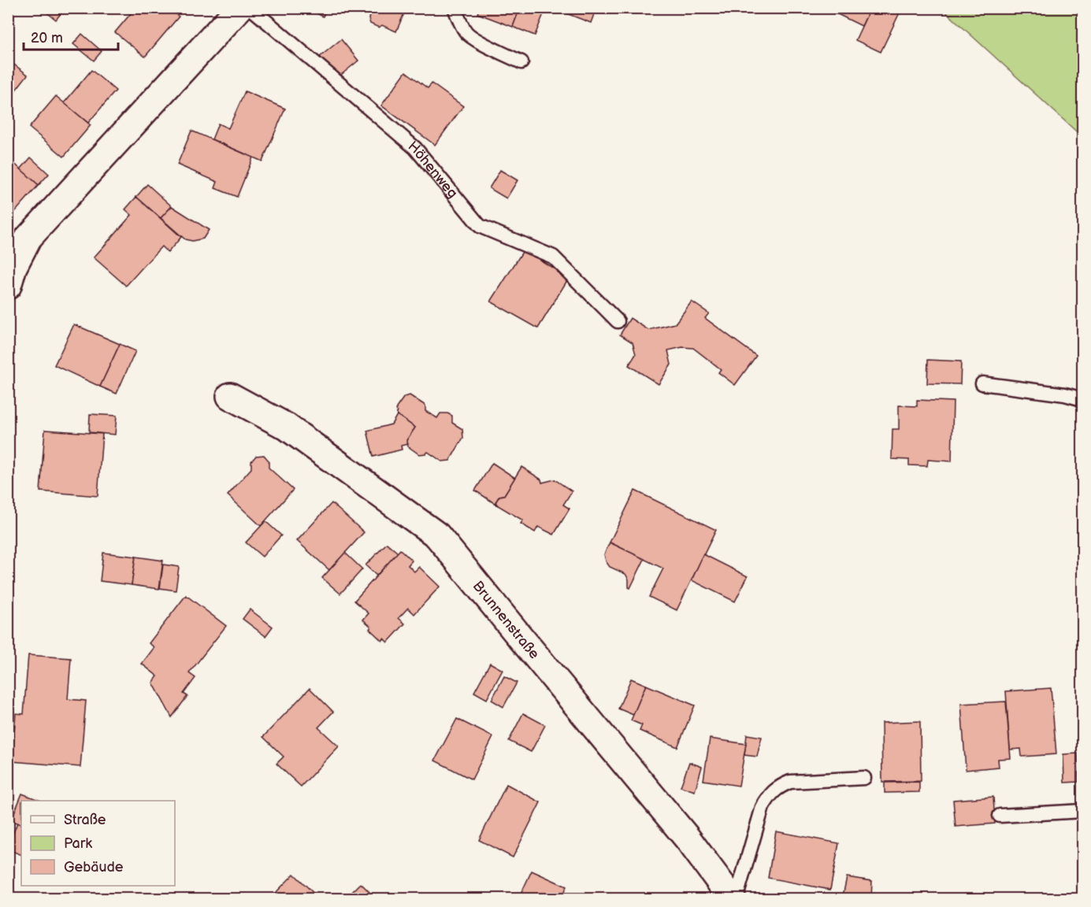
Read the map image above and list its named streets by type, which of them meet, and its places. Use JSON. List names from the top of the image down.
{
  "streets": {
    "street": ["Brunnenstraße"],
    "lane": ["Höhenweg"]
  },
  "legend": ["Straße", "Park", "Gebäude"],
  "scale_bar": "20 m"
}
